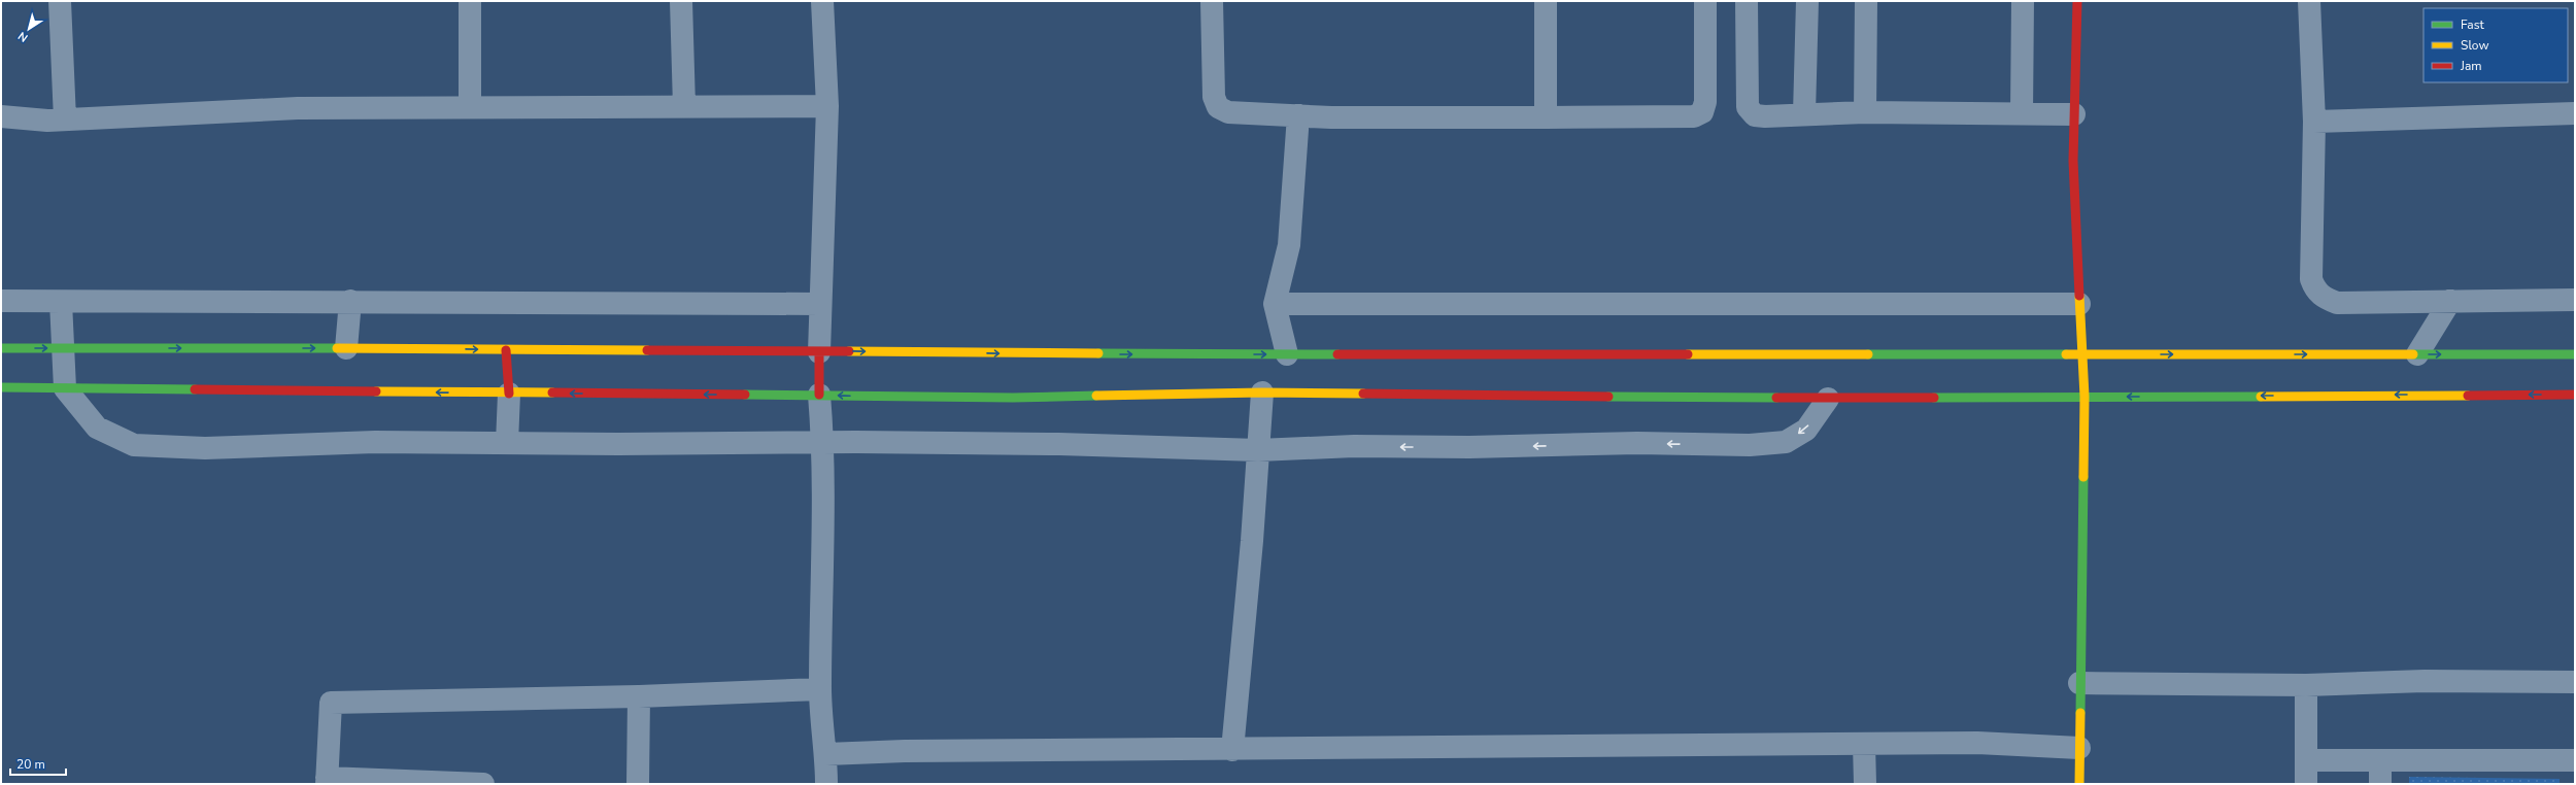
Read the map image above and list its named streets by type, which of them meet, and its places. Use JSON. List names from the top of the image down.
{
  "legend": ["Fast", "Slow", "Jam"],
  "scale_bar": "20 m",
  "north": "bottom left"
}
